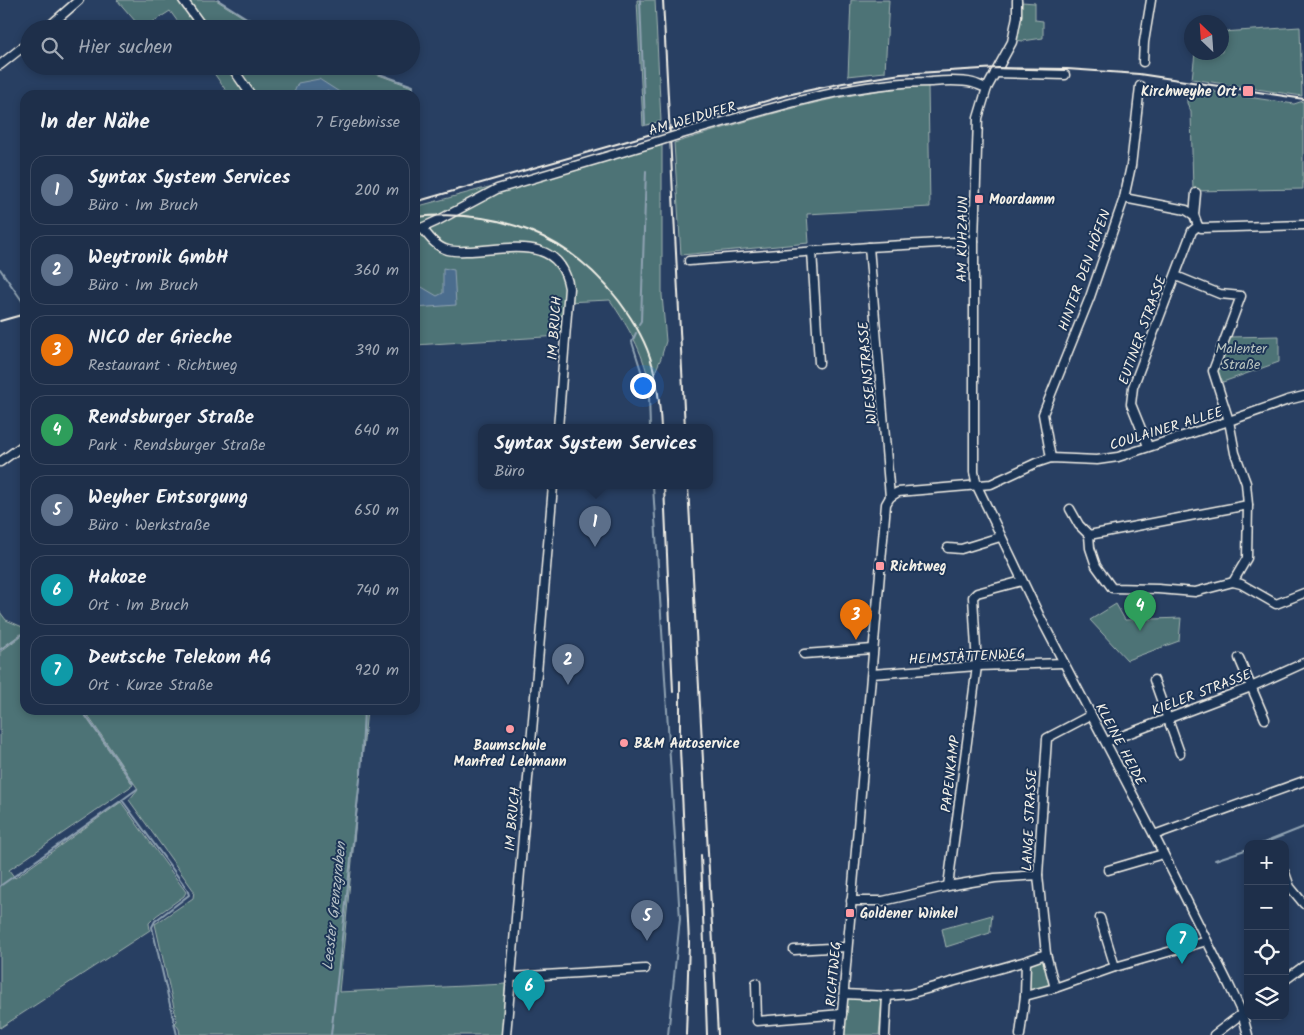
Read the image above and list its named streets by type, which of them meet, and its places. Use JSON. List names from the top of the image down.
{
  "streets": {
    "street": [
      "AM WEIDUFER",
      "AM KUHZAUN",
      "HINTER DEN HÖFEN",
      "IM BRUCH",
      "EUTINER STRASSE",
      "WIESENSTRASSE",
      "COULAINER ALLEE",
      "HEIMSTÄTTENWEG",
      "KIELER STRASSE",
      "KLEINE HEIDE",
      "PAPENKAMP",
      "LANGE STRASSE",
      "RICHTWEG"
    ]
  },
  "crossings": [
    ["AM WEIDUFER", "AM KUHZAUN"],
    ["AM KUHZAUN", "COULAINER ALLEE"],
    ["AM KUHZAUN", "KLEINE HEIDE"],
    ["HINTER DEN HÖFEN", "COULAINER ALLEE"],
    ["EUTINER STRASSE", "COULAINER ALLEE"],
    ["WIESENSTRASSE", "RICHTWEG"],
    ["COULAINER ALLEE", "KLEINE HEIDE"],
    ["HEIMSTÄTTENWEG", "KLEINE HEIDE"],
    ["HEIMSTÄTTENWEG", "PAPENKAMP"],
    ["HEIMSTÄTTENWEG", "RICHTWEG"],
    ["KIELER STRASSE", "KLEINE HEIDE"],
    ["KLEINE HEIDE", "PAPENKAMP"],
    ["KLEINE HEIDE", "LANGE STRASSE"]
  ],
  "water": ["Leester Grenzgraben"],
  "parks": ["Malenter Straße"],
  "places": {
    "transit": [
      "Kirchweyhe Ort",
      "Moordamm",
      "Richtweg",
      "Goldener Winkel"
    ],
    "other": ["Baumschule Manfred Lehmann", "B&M Autoservice"]
  },
  "north": "top left",
  "page": {
    "search": "Hier suchen",
    "heading": ["In der Nähe", "7 Ergebnisse"],
    "list": [
      {
        "mark": "1",
        "name": "Syntax System Services",
        "note": "Büro · Im Bruch",
        "value": "200 m"
      },
      {
        "mark": "2",
        "name": "Weytronik GmbH",
        "note": "Büro · Im Bruch",
        "value": "360 m"
      },
      {
        "mark": "3",
        "name": "NICO der Grieche",
        "note": "Restaurant · Richtweg",
        "value": "390 m"
      },
      {
        "mark": "4",
        "name": "Rendsburger Straße",
        "note": "Park · Rendsburger Straße",
        "value": "640 m"
      },
      {
        "mark": "5",
        "name": "Weyher Entsorgung",
        "note": "Büro · Werkstraße",
        "value": "650 m"
      },
      {
        "mark": "6",
        "name": "Hakoze",
        "note": "Ort · Im Bruch",
        "value": "740 m"
      },
      {
        "mark": "7",
        "name": "Deutsche Telekom AG",
        "note": "Ort · Kurze Straße",
        "value": "920 m"
      }
    ],
    "popup": ["Syntax System Services", "Büro"],
    "pins": [
      "1",
      "4",
      "3",
      "2",
      "5",
      "7",
      "6"
    ],
    "map_buttons": ["+", "−"]
  }
}
